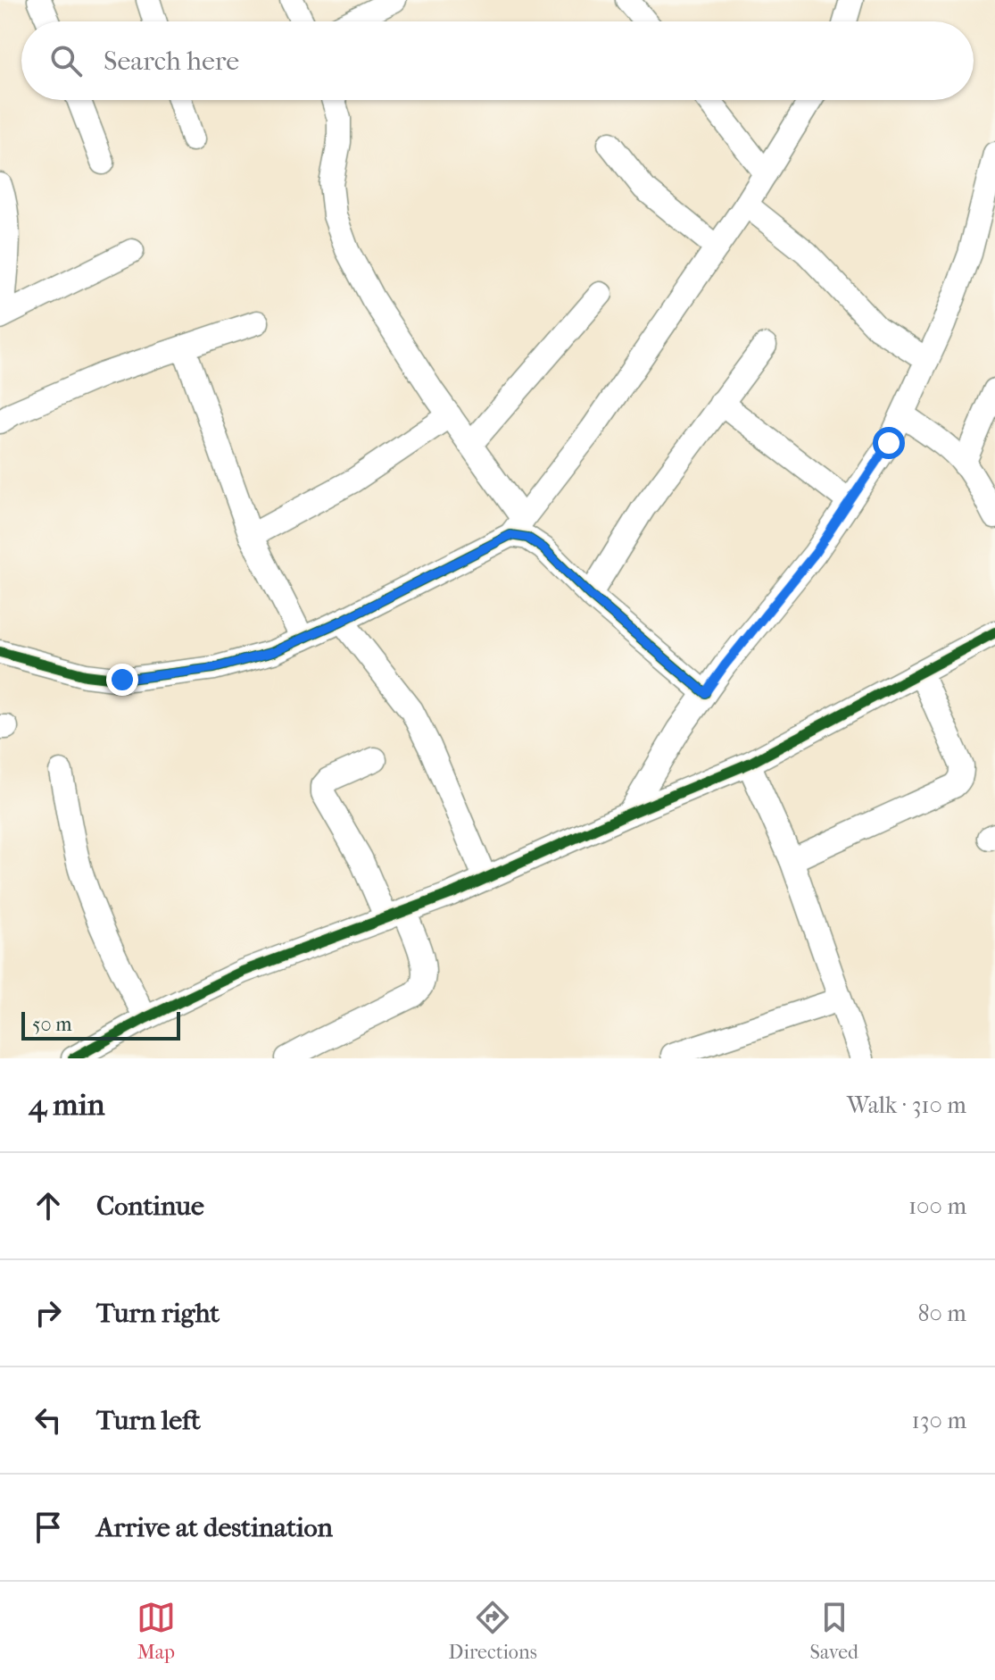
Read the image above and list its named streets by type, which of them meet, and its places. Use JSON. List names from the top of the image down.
{
  "scale_bar": "50 m",
  "page": {
    "search": "Search here",
    "scale": "50 m",
    "heading": ["4 min", "Walk · 310 m"],
    "list": [
      ["Continue", "100 m"],
      ["Turn right", "80 m"],
      ["Turn left", "130 m"],
      "Arrive at destination"
    ],
    "nav": ["Map", "Directions", "Saved"]
  }
}
